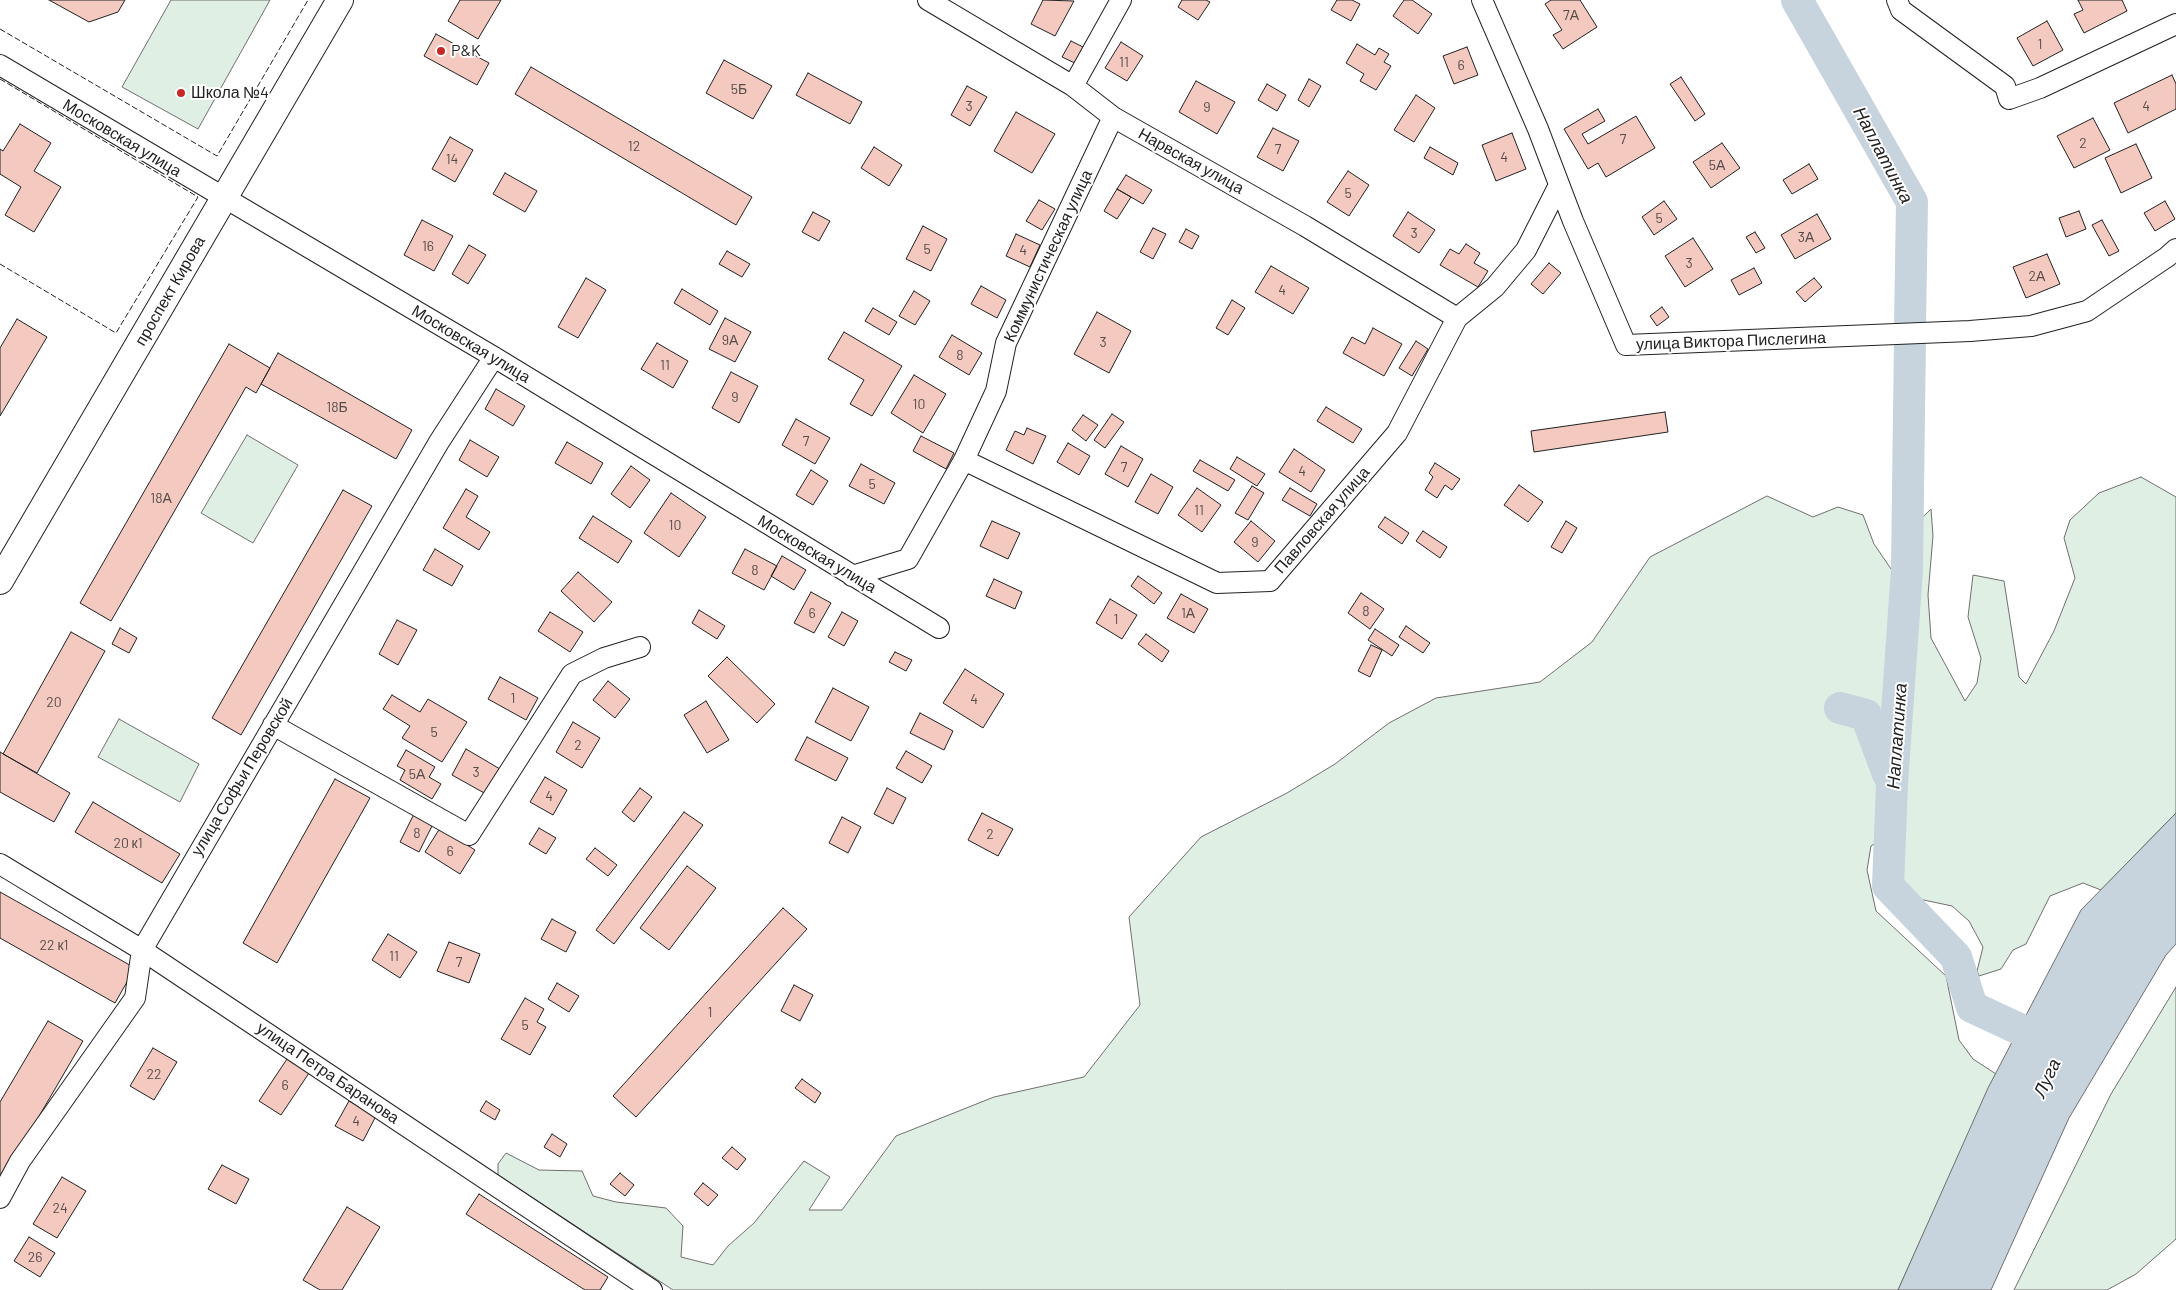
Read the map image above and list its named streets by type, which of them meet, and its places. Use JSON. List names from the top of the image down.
{
  "streets": {
    "main road": ["проспект Кирова"],
    "street": [
      "Московская улица",
      "Нарвская улица",
      "Коммунистическая улица",
      "улица Виктора Пислегина",
      "Павловская улица",
      "улица Софьи Перовской",
      "улица Петра Баранова"
    ]
  },
  "crossings": [
    ["Московская улица", "Коммунистическая улица"],
    ["Московская улица", "проспект Кирова"],
    ["Московская улица", "улица Софьи Перовской"],
    ["Нарвская улица", "Коммунистическая улица"],
    ["Нарвская улица", "Павловская улица"],
    ["Коммунистическая улица", "Павловская улица"],
    ["улица Виктора Пислегина", "Павловская улица"],
    ["улица Софьи Перовской", "улица Петра Баранова"]
  ],
  "water": ["Наплатинка", "Луга"],
  "places": ["P&K", "Школа №4"],
  "house_numbers": [
    "7А",
    "1",
    "11",
    "6",
    "5Б",
    "3",
    "4",
    "9",
    "7",
    "2",
    "12",
    "7",
    "4",
    "14",
    "5А",
    "5",
    "5",
    "3",
    "3А",
    "16",
    "5",
    "4",
    "3",
    "2А",
    "4",
    "9А",
    "3",
    "8",
    "11",
    "9",
    "10",
    "18Б",
    "7",
    "7",
    "4",
    "5",
    "18А",
    "11",
    "10",
    "9",
    "8",
    "8",
    "6",
    "1А",
    "1",
    "1",
    "4",
    "20",
    "5",
    "2",
    "3",
    "5А",
    "4",
    "8",
    "2",
    "20 к1",
    "6",
    "22 к1",
    "11",
    "7",
    "1",
    "5",
    "22",
    "6",
    "4",
    "24",
    "26"
  ]
}
